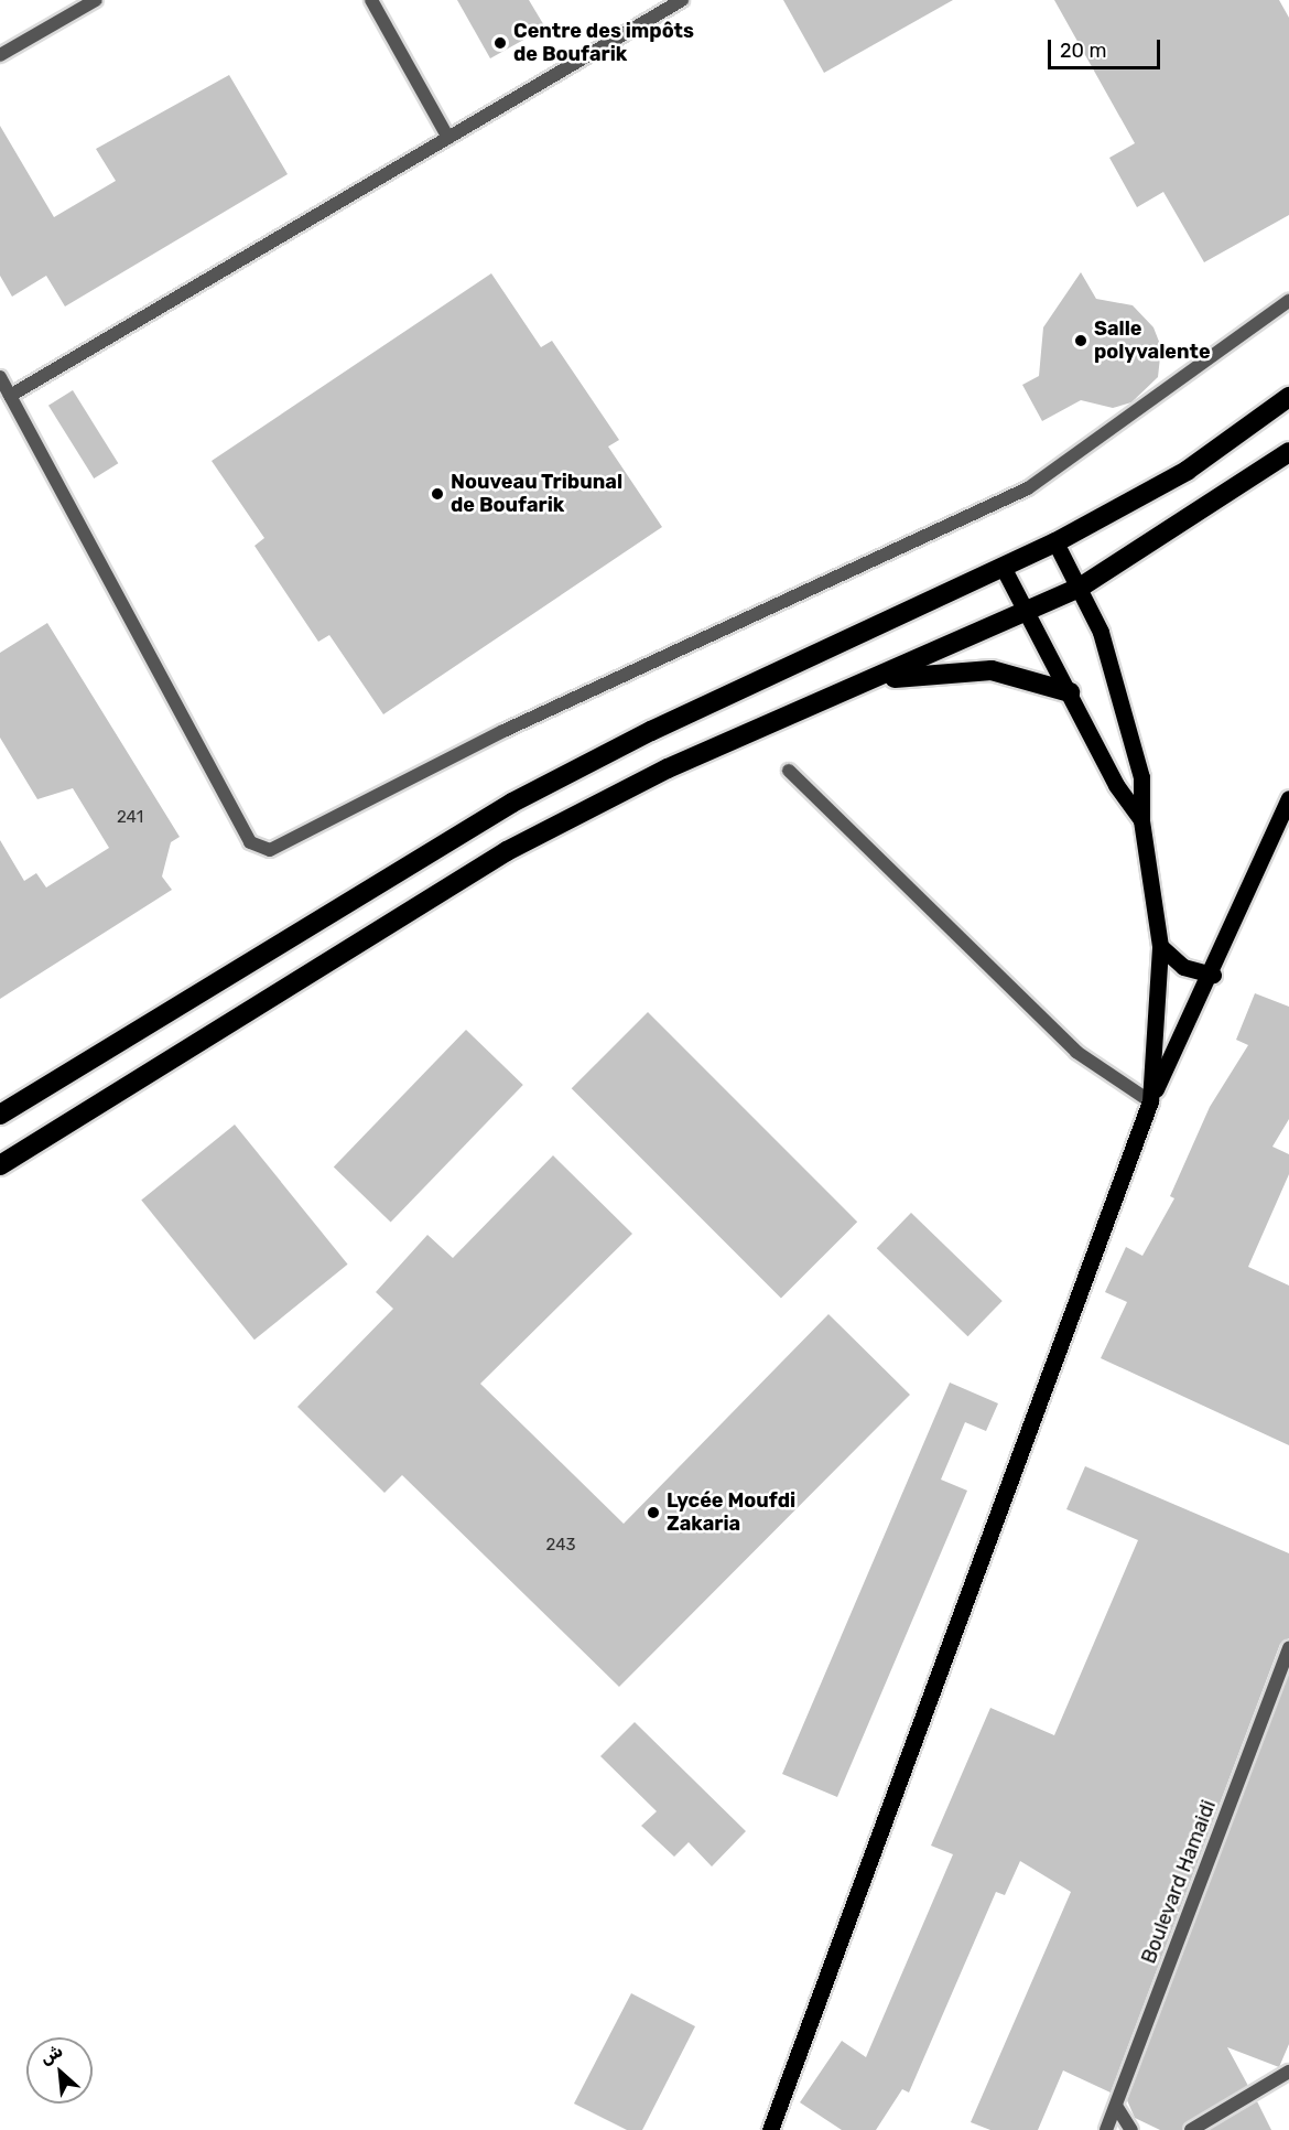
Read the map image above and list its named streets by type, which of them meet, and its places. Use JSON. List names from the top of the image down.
{
  "streets": {
    "street": ["Boulevard Hamaidi"]
  },
  "places": [
    "Centre des impôts de Boufarik",
    "Salle polyvalente",
    "Nouveau Tribunal de Boufarik",
    "Lycée Moufdi Zakaria"
  ],
  "house_numbers": ["241", "243"],
  "scale_bar": "20 m",
  "north": "top left"
}
